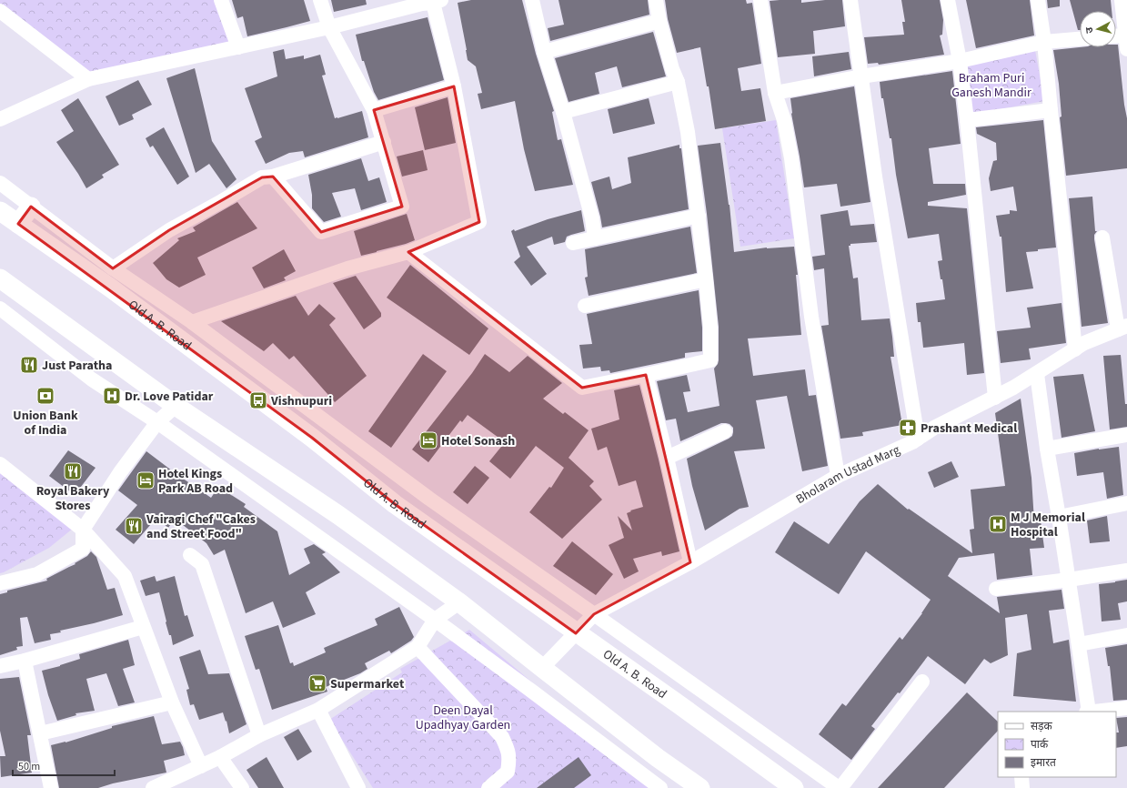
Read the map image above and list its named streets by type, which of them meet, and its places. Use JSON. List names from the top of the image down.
{
  "streets": {
    "main road": ["Old A. B. Road"],
    "street": ["Bholaram Ustad Marg"]
  },
  "crossings": [
    ["Old A. B. Road", "Bholaram Ustad Marg"]
  ],
  "parks": ["Braham Puri Ganesh Mandir", "Deen Dayal Upadhyay Garden"],
  "places": {
    "restaurant": ["Just Paratha", "Royal Bakery Stores", "Vairagi Chef \"Cakes and Street Food\""],
    "bank": ["Union Bank of India"],
    "hospital": ["Dr. Love Patidar", "M J Memorial Hospital"],
    "bus stop": ["Vishnupuri"],
    "pharmacy": ["Prashant Medical"],
    "hotel": ["Hotel Sonash", "Hotel Kings Park AB Road"],
    "supermarket": ["Supermarket"]
  },
  "legend": ["सड़क", "पार्क", "इमारत"],
  "scale_bar": "50 m",
  "north": "left"
}
